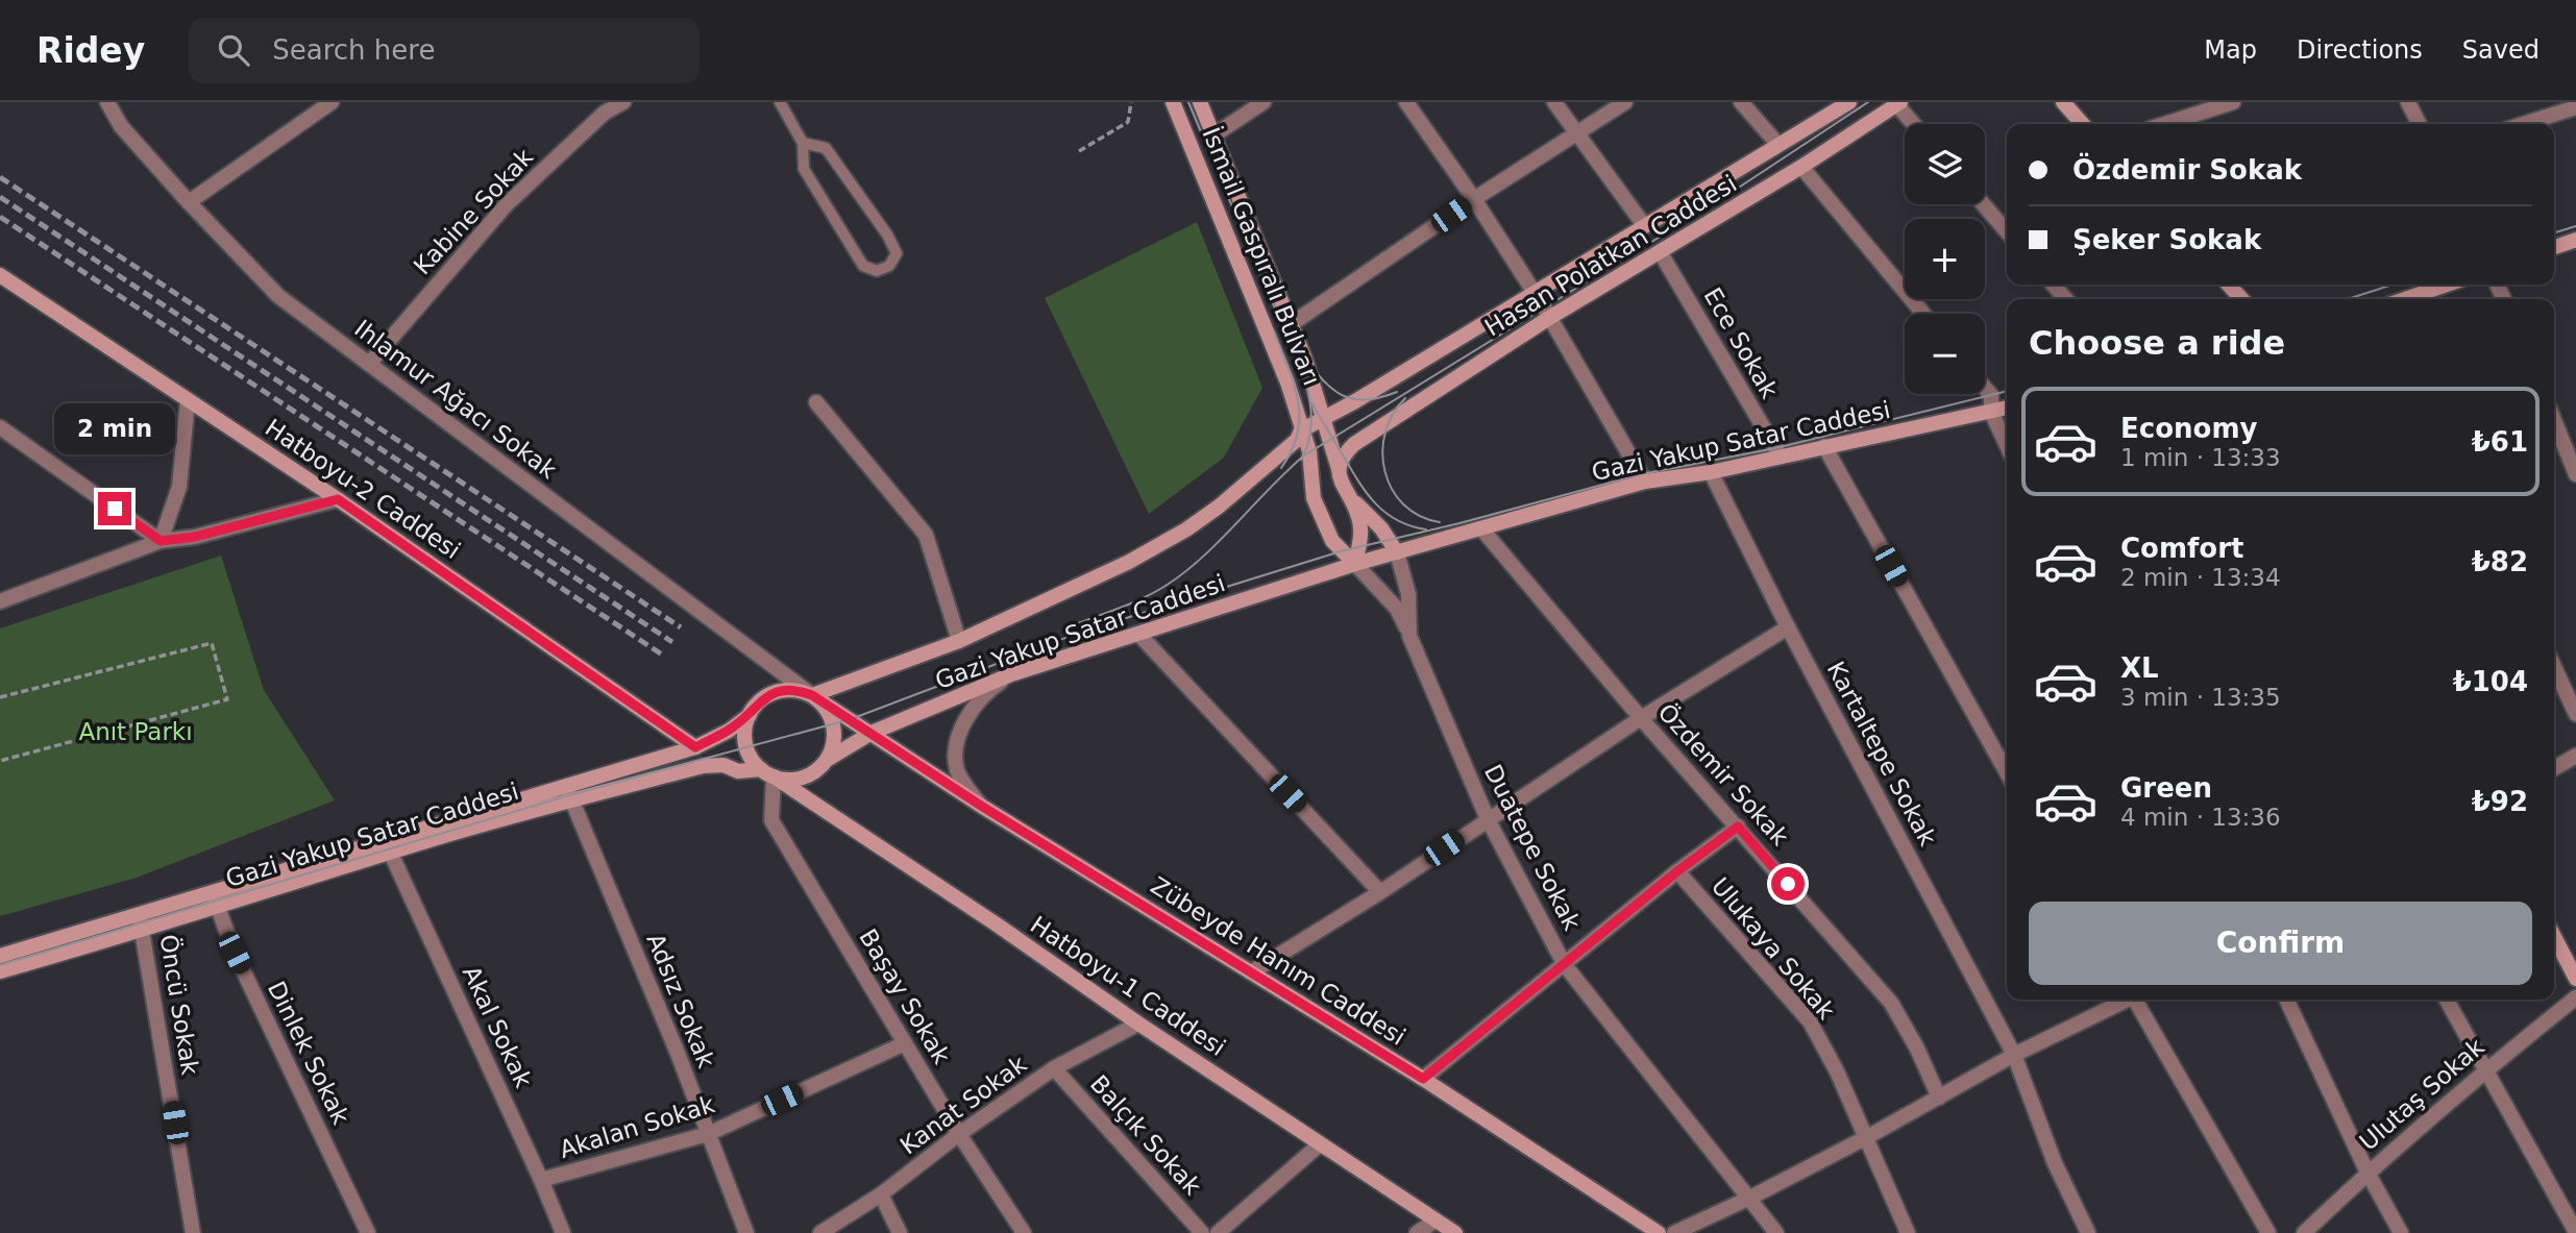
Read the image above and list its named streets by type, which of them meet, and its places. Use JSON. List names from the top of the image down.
{
  "streets": {
    "main road": [
      "Hasan Polatkan Caddesi",
      "İsmail Gaspıralı Bulvarı",
      "Gazi Yakup Satar Caddesi",
      "Hatboyu-2 Caddesi",
      "Zübeyde Hanım Caddesi",
      "Hatboyu-1 Caddesi"
    ],
    "street": [
      "Kabine Sokak",
      "Ece Sokak",
      "Ihlamur Ağacı Sokak",
      "Kartaltepe Sokak",
      "Özdemir Sokak",
      "Duatepe Sokak",
      "Ulukaya Sokak",
      "Başay Sokak",
      "Adsız Sokak",
      "Öncü Sokak",
      "Akal Sokak",
      "Dinlek Sokak",
      "Ulutaş Sokak",
      "Kanat Sokak",
      "Akalan Sokak",
      "Balçık Sokak"
    ]
  },
  "crossings": [
    ["Kabine Sokak", "Ihlamur Ağacı Sokak"],
    ["Hasan Polatkan Caddesi", "Ece Sokak"],
    ["İsmail Gaspıralı Bulvarı", "Gazi Yakup Satar Caddesi"],
    ["Ece Sokak", "Gazi Yakup Satar Caddesi"],
    ["Ihlamur Ağacı Sokak", "Gazi Yakup Satar Caddesi"],
    ["Ihlamur Ağacı Sokak", "Zübeyde Hanım Caddesi"],
    ["Ihlamur Ağacı Sokak", "Hatboyu-1 Caddesi"],
    ["Ihlamur Ağacı Sokak", "Başay Sokak"],
    ["Gazi Yakup Satar Caddesi", "Hatboyu-2 Caddesi"],
    ["Gazi Yakup Satar Caddesi", "Kartaltepe Sokak"],
    ["Gazi Yakup Satar Caddesi", "Özdemir Sokak"],
    ["Gazi Yakup Satar Caddesi", "Duatepe Sokak"],
    ["Gazi Yakup Satar Caddesi", "Zübeyde Hanım Caddesi"],
    ["Gazi Yakup Satar Caddesi", "Hatboyu-1 Caddesi"],
    ["Gazi Yakup Satar Caddesi", "Başay Sokak"],
    ["Gazi Yakup Satar Caddesi", "Adsız Sokak"],
    ["Gazi Yakup Satar Caddesi", "Öncü Sokak"],
    ["Gazi Yakup Satar Caddesi", "Akal Sokak"],
    ["Gazi Yakup Satar Caddesi", "Dinlek Sokak"],
    ["Zübeyde Hanım Caddesi", "Hatboyu-1 Caddesi"],
    ["Zübeyde Hanım Caddesi", "Başay Sokak"],
    ["Hatboyu-1 Caddesi", "Başay Sokak"],
    ["Hatboyu-1 Caddesi", "Kanat Sokak"],
    ["Başay Sokak", "Kanat Sokak"],
    ["Başay Sokak", "Akalan Sokak"],
    ["Adsız Sokak", "Akalan Sokak"],
    ["Akal Sokak", "Akalan Sokak"],
    ["Kanat Sokak", "Balçık Sokak"]
  ],
  "parks": ["Anıt Parkı"],
  "page": {
    "header": "Ridey",
    "search": "Search here",
    "nav": ["Map", "Directions", "Saved"],
    "map_buttons": ["+", "−"],
    "banner": ["Özdemir Sokak", "Şeker Sokak"],
    "heading": "Choose a ride",
    "list": [
      {
        "name": "Economy",
        "note": "1 min · 13:33",
        "value": "₺61"
      },
      {
        "name": "Comfort",
        "note": "2 min · 13:34",
        "value": "₺82"
      },
      {
        "name": "XL",
        "note": "3 min · 13:35",
        "value": "₺104"
      },
      {
        "name": "Green",
        "note": "4 min · 13:36",
        "value": "₺92"
      }
    ],
    "bubble": "2 min",
    "buttons": "Confirm"
  }
}
